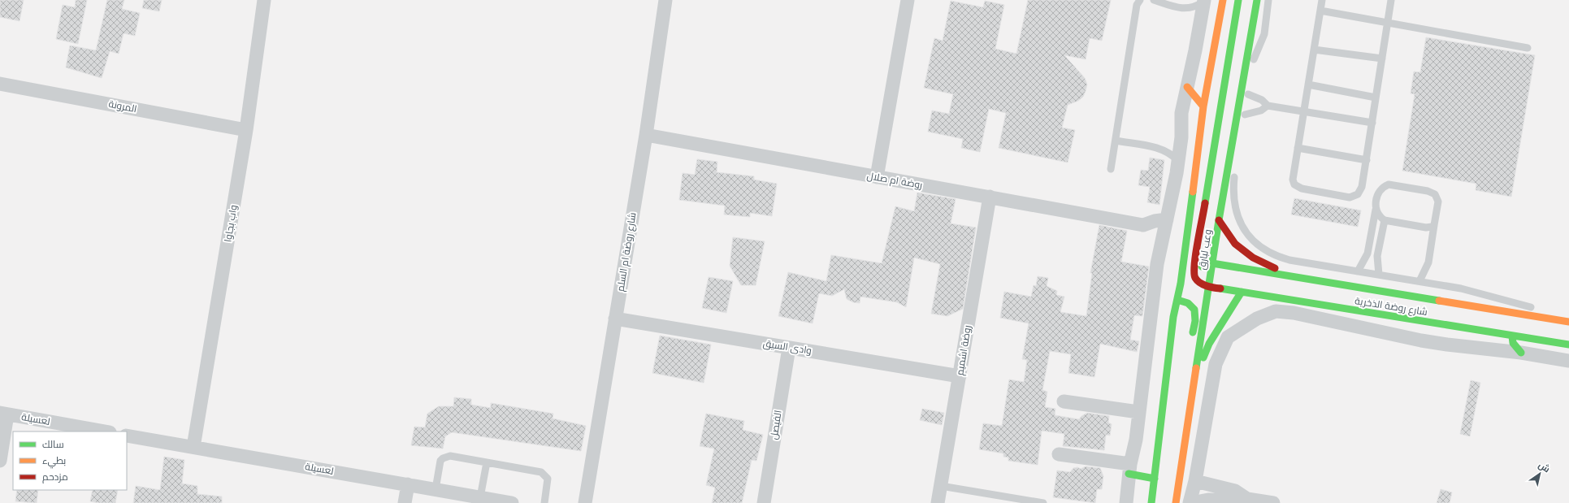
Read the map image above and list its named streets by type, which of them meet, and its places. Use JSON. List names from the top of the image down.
{
  "streets": {
    "street": [
      "المرونة",
      "روضة ام صلال",
      "واب بجاوا",
      "وعب لبارق",
      "شارع روضة ام السلم",
      "شارع روضة الذخرية",
      "وادى السيق",
      "روضة اشميم",
      "لعسيلة",
      "الفيصل"
    ]
  },
  "crossings": [
    ["المرونة", "واب بجاوا"],
    ["روضة ام صلال", "شارع روضة ام السلم"],
    ["روضة ام صلال", "روضة اشميم"],
    ["واب بجاوا", "لعسيلة"],
    ["وعب لبارق", "شارع روضة الذخرية"],
    ["شارع روضة ام السلم", "وادى السيق"],
    ["وادى السيق", "روضة اشميم"],
    ["وادى السيق", "الفيصل"]
  ],
  "legend": ["سالك", "بطيء", "مزدحم"],
  "north": "top right"
}
